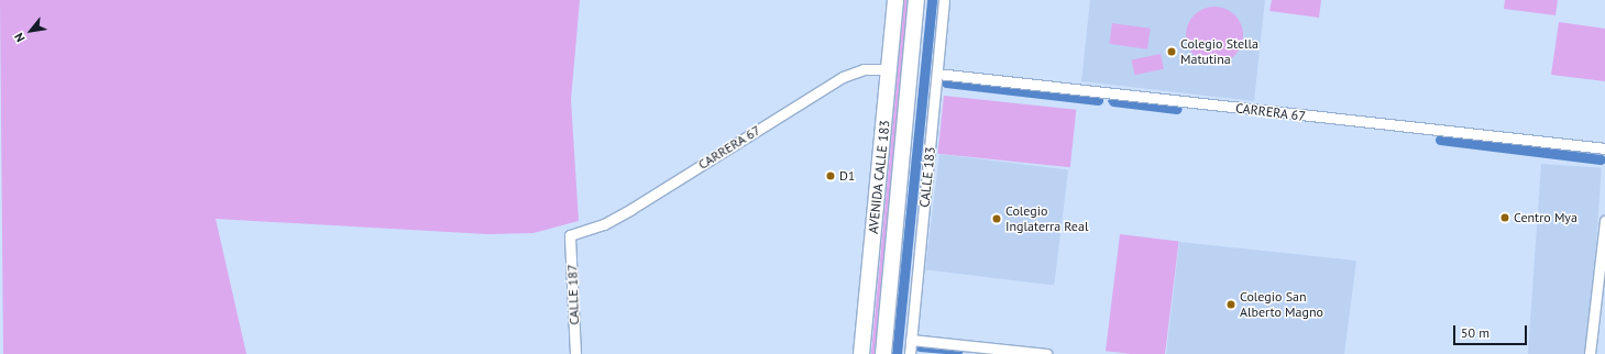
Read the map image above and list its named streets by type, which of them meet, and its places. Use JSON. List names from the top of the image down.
{
  "streets": {
    "main road": ["AVENIDA CALLE 183"],
    "street": ["CARRERA 67", "CALLE 183", "CALLE 187"]
  },
  "crossings": [
    ["CARRERA 67", "AVENIDA CALLE 183"],
    ["CARRERA 67", "CALLE 183"],
    ["CARRERA 67", "CALLE 187"]
  ],
  "places": [
    "Colegio Stella Matutina",
    "D1",
    "Centro Mya",
    "Colegio Inglaterra Real",
    "Colegio San Alberto Magno"
  ],
  "scale_bar": "50 m",
  "north": "bottom left"
}
